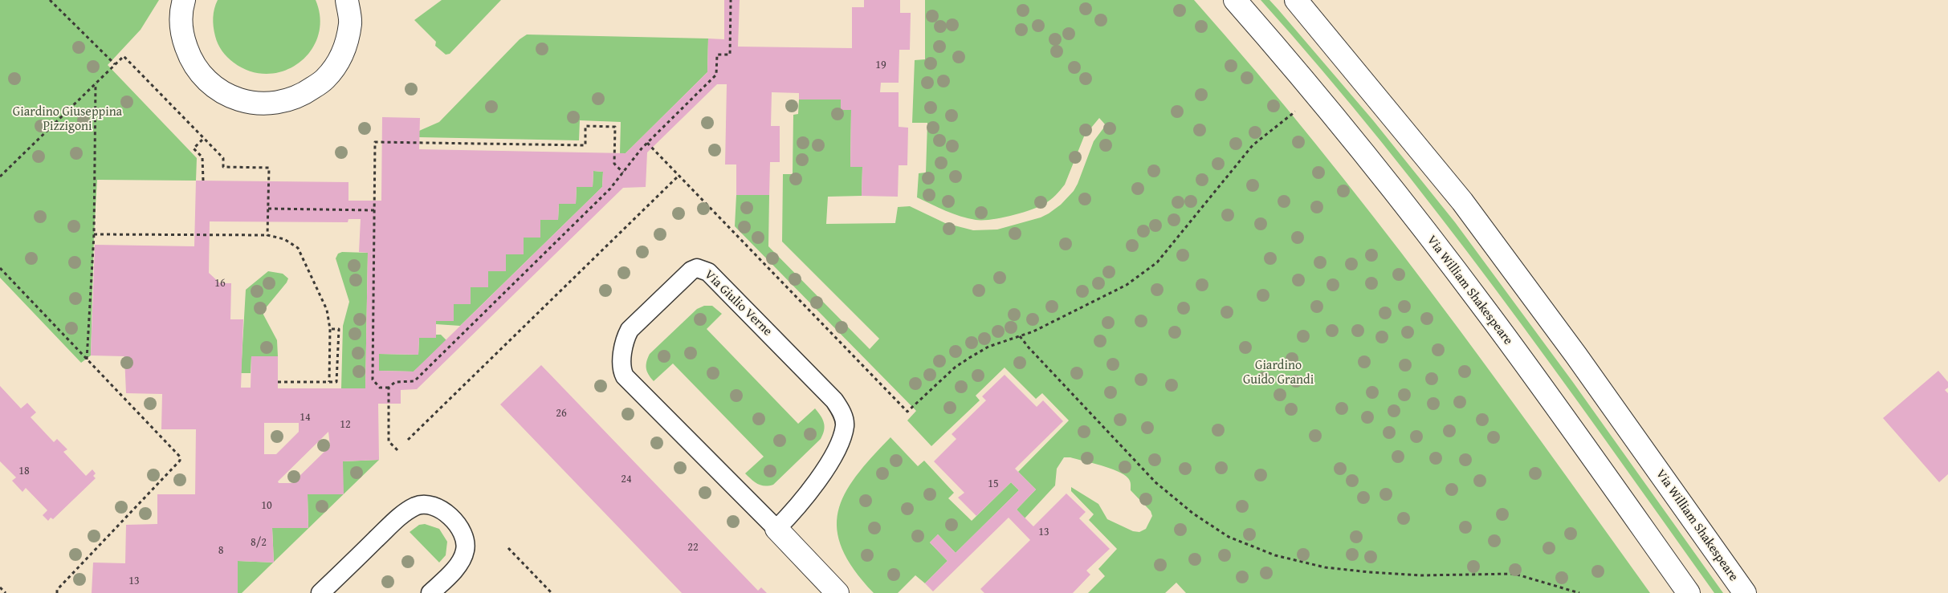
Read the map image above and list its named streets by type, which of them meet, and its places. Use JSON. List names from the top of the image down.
{
  "streets": {
    "main road": ["Via William Shakespeare", "Via Giulio Verne"]
  },
  "parks": ["Giardino Giuseppina Pizzigoni", "Giardino Guido Grandi"],
  "house_numbers": [
    "19",
    "16",
    "26",
    "14",
    "12",
    "18",
    "24",
    "15",
    "10",
    "13",
    "8/2",
    "22",
    "8",
    "13"
  ]
}
